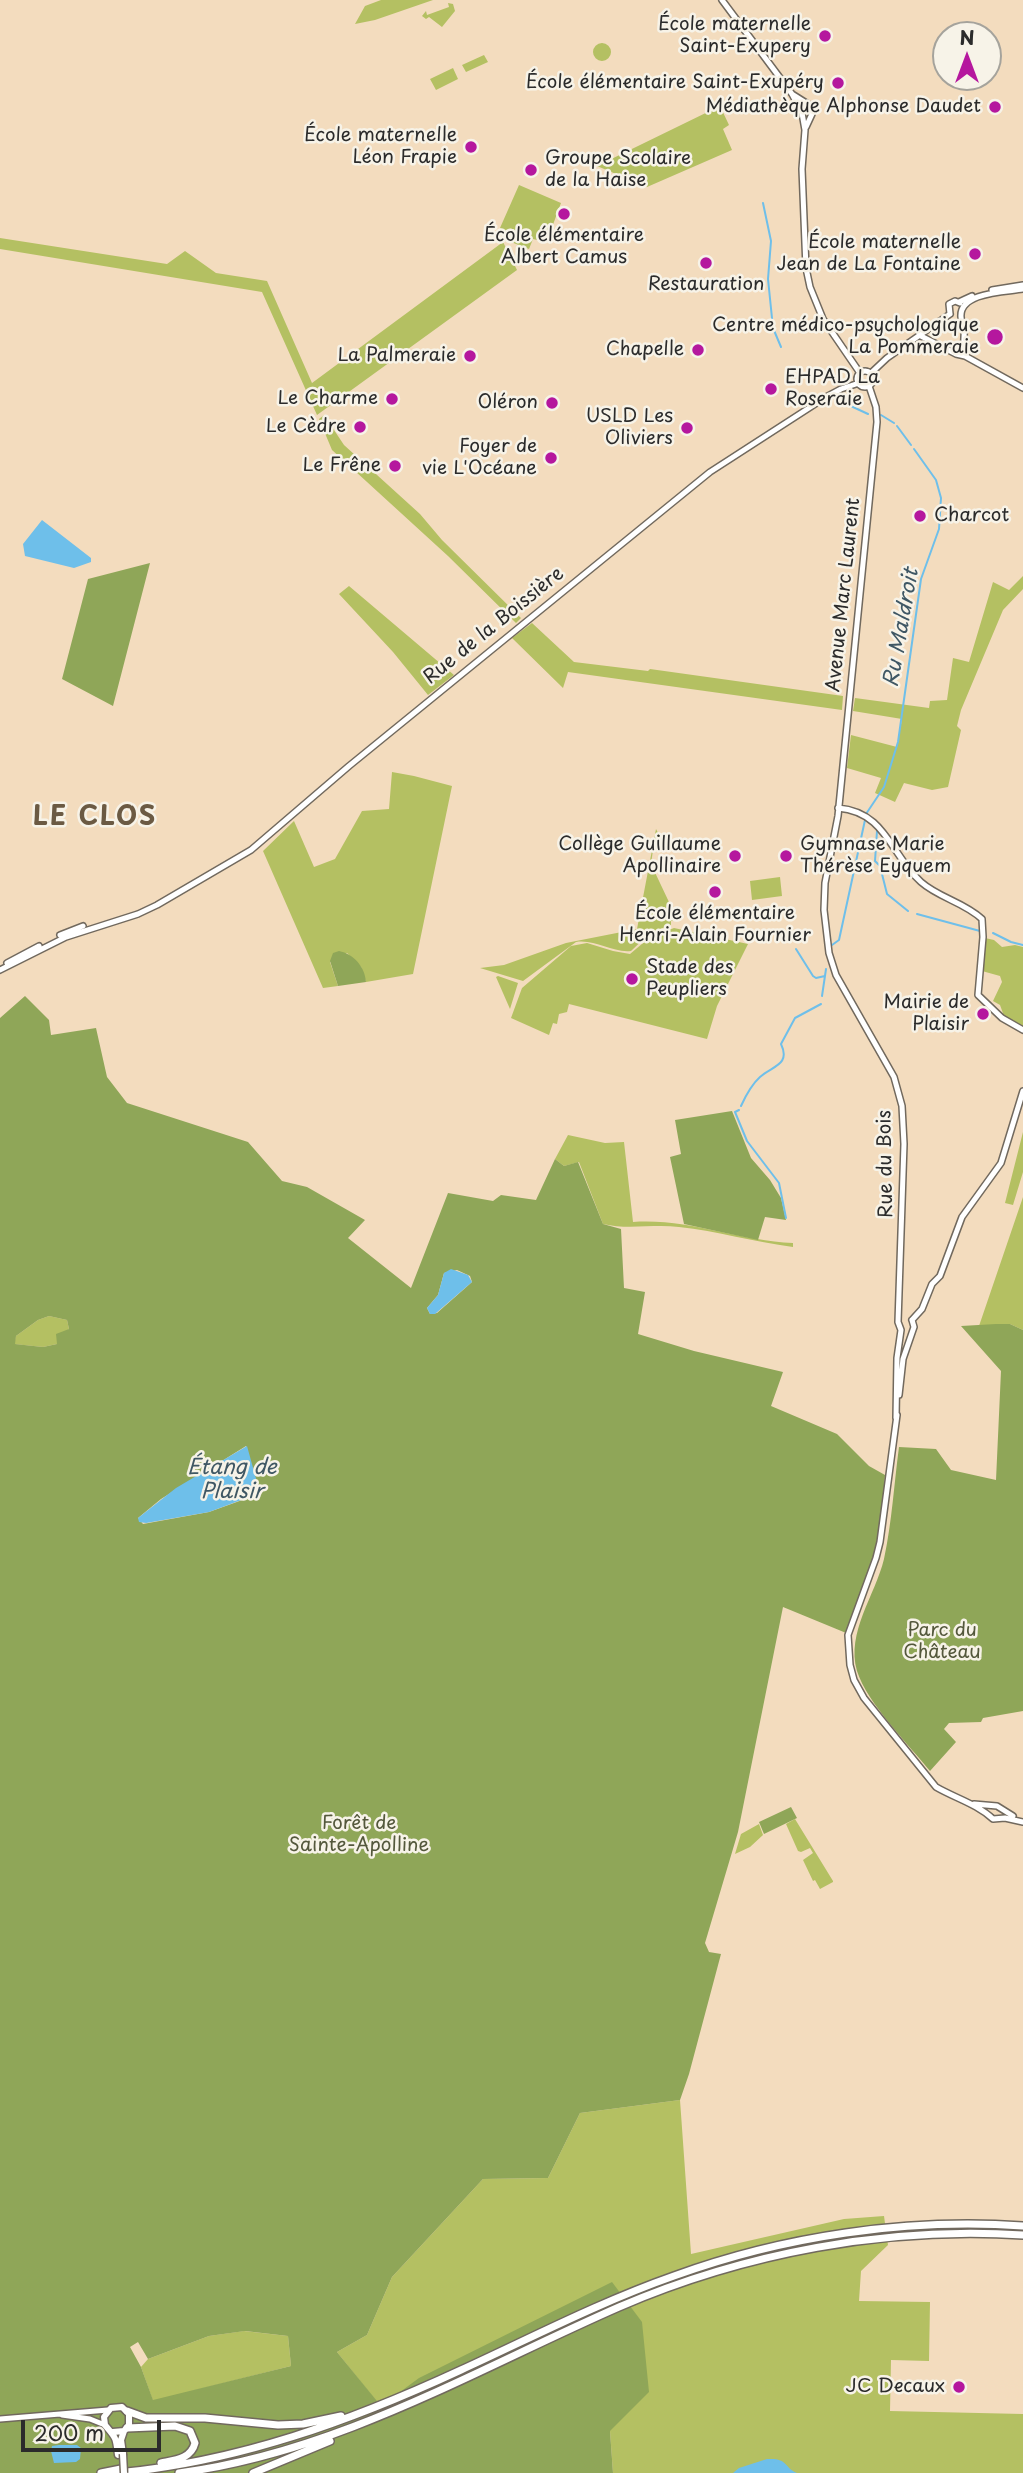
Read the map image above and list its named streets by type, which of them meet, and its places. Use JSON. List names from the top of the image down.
{
  "streets": {
    "street": ["Avenue Marc Laurent", "Rue de la Boissière", "Rue du Bois"]
  },
  "crossings": [
    ["Avenue Marc Laurent", "Rue de la Boissière"],
    ["Avenue Marc Laurent", "Rue du Bois"]
  ],
  "districts": ["LE CLOS"],
  "water": ["Ru Maldroit", "Étang de Plaisir"],
  "parks": ["Parc du Château", "Forêt de Sainte-Apolline"],
  "places": [
    "École maternelle Saint-Exupery",
    "École élémentaire Saint-Exupéry",
    "Médiathèque Alphonse Daudet",
    "École maternelle Léon Frapie",
    "Groupe Scolaire de la Haise",
    "École élémentaire Albert Camus",
    "École maternelle Jean de La Fontaine",
    "Restauration",
    "Centre médico-psychologique La Pommeraie",
    "Chapelle",
    "La Palmeraie",
    "EHPAD La Roseraie",
    "Le Charme",
    "Oléron",
    "Le Cèdre",
    "USLD Les Oliviers",
    "Foyer de vie L'Océane",
    "Le Frêne",
    "Charcot",
    "Collège Guillaume Apollinaire",
    "Gymnase Marie Thérèse Eyquem",
    "École élémentaire Henri-Alain Fournier",
    "Stade des Peupliers",
    "Mairie de Plaisir",
    "JC Decaux"
  ],
  "scale_bar": "200 m",
  "north": "top"
}
